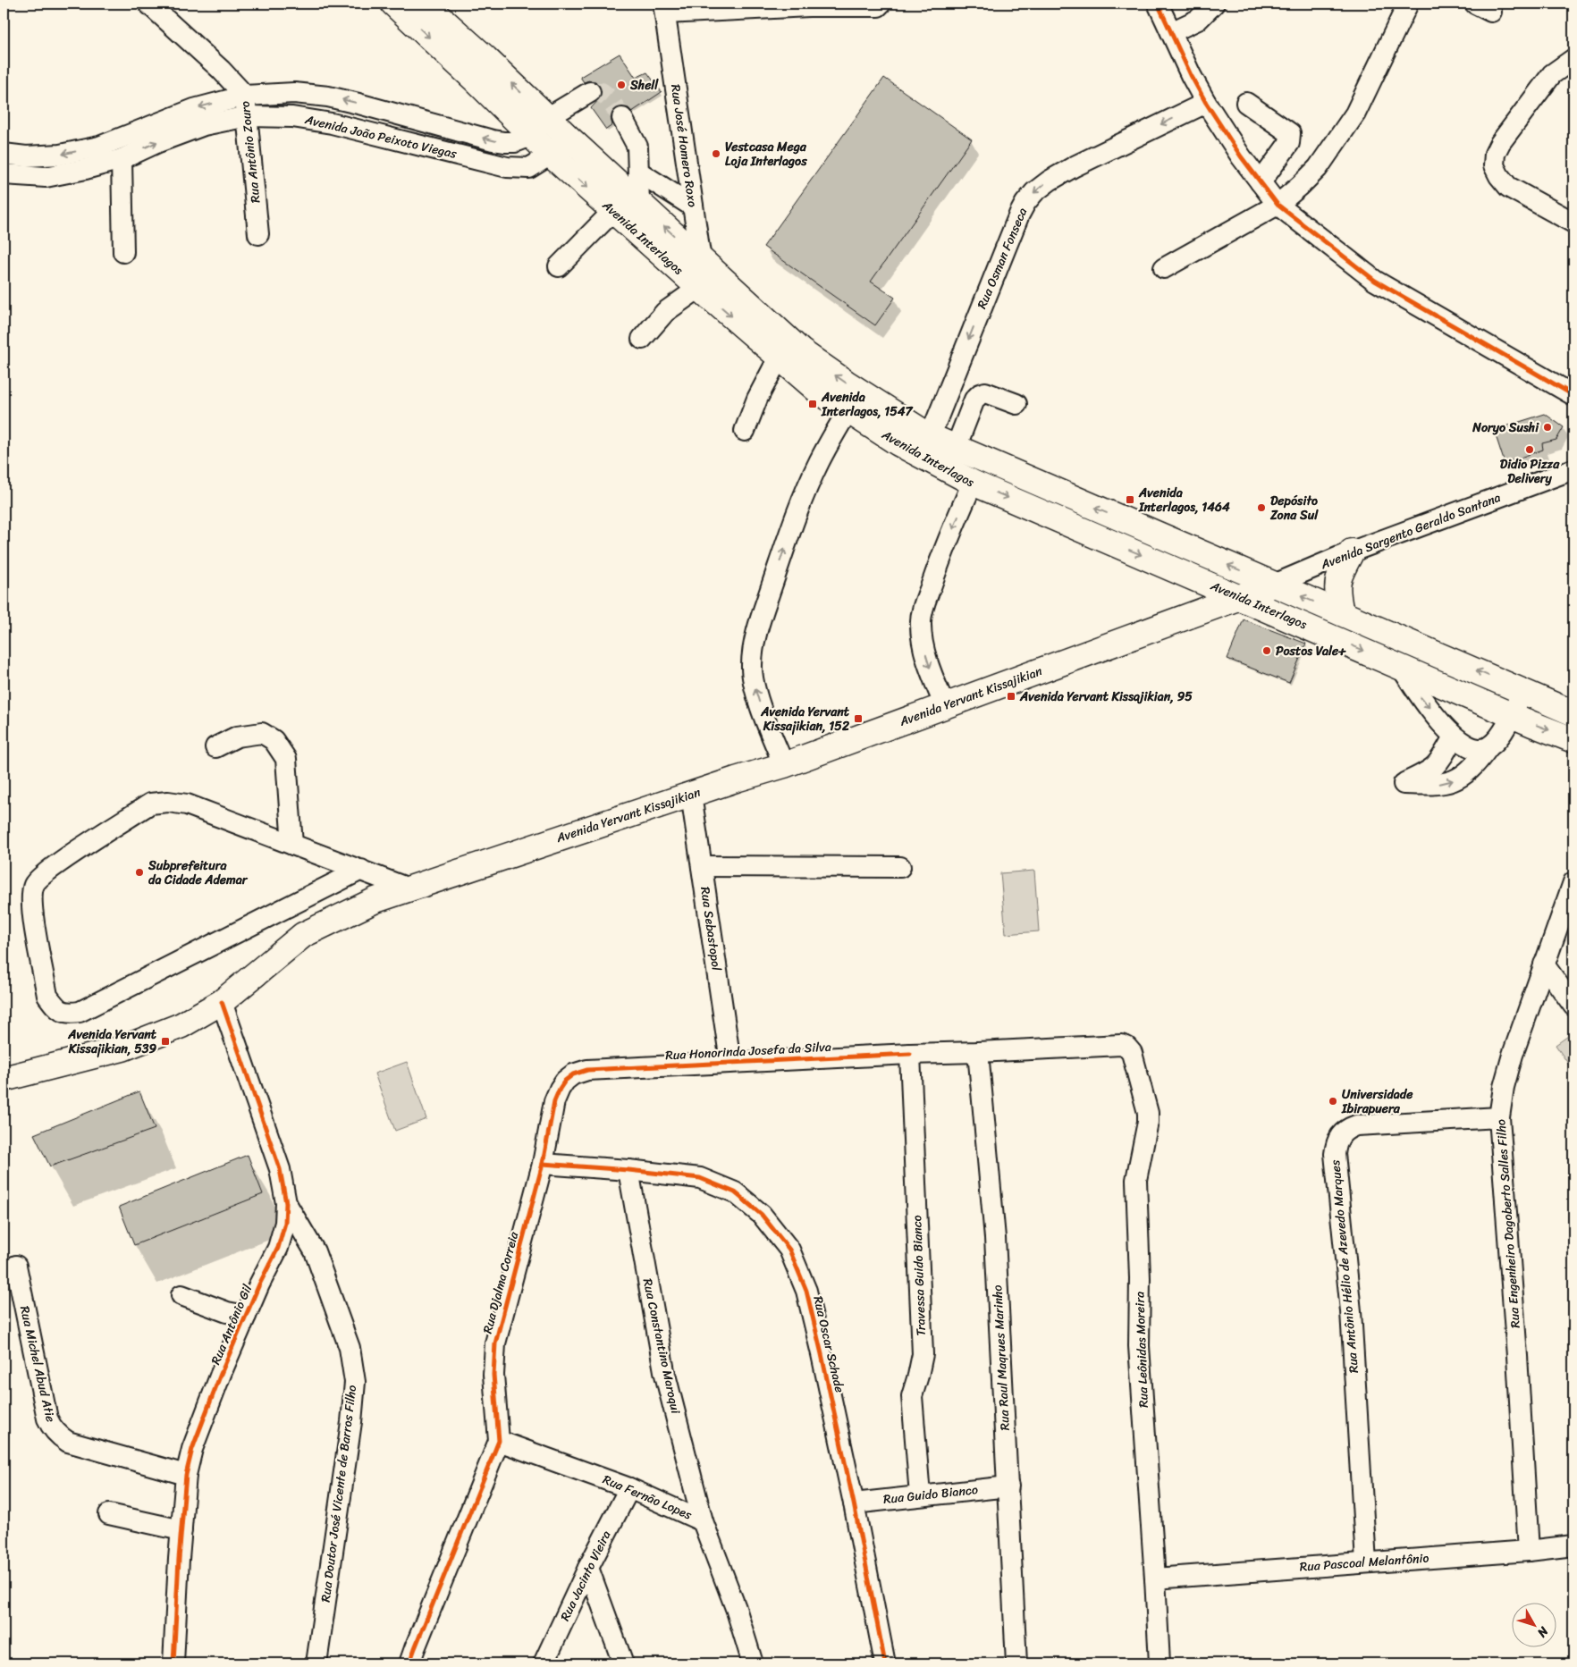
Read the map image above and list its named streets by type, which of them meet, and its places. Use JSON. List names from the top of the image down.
{
  "streets": {
    "main road": ["Avenida Interlagos", "Avenida Yervant Kissajikian"],
    "street": [
      "Avenida João Peixoto Viegas",
      "Rua José Homero Roxo",
      "Rua Antônio Zouro",
      "Rua Osman Fonseca",
      "Avenida Sargento Geraldo Santana",
      "Rua Sebastopol",
      "Rua Honorinda Josefa da Silva",
      "Rua Engenheiro Dagoberto Salles Filho",
      "Rua Antônio Hélio de Azevedo Marques",
      "Travessa Guido Bianco",
      "Rua Djalma Correia",
      "Rua Antônio Gil",
      "Rua Oscar Schade",
      "Rua Constantino Maroqui",
      "Rua Leônidas Moreira",
      "Rua Raul Maqrues Marinho",
      "Rua Michel Abud Atie",
      "Rua Doutor José Vicente de Barros Filho",
      "Rua Guido Bianco",
      "Rua Fernão Lopes",
      "Rua Pascoal Melantônio",
      "Rua Jacinto Vieira"
    ]
  },
  "crossings": [
    ["Avenida João Peixoto Viegas", "Rua Antônio Zouro"],
    ["Avenida João Peixoto Viegas", "Avenida Interlagos"],
    ["Rua José Homero Roxo", "Avenida Interlagos"],
    ["Avenida Interlagos", "Rua Osman Fonseca"],
    ["Avenida Interlagos", "Avenida Sargento Geraldo Santana"],
    ["Avenida Interlagos", "Avenida Yervant Kissajikian"],
    ["Avenida Sargento Geraldo Santana", "Avenida Yervant Kissajikian"],
    ["Avenida Yervant Kissajikian", "Rua Sebastopol"],
    ["Avenida Yervant Kissajikian", "Rua Antônio Gil"],
    ["Rua Sebastopol", "Rua Honorinda Josefa da Silva"],
    ["Rua Honorinda Josefa da Silva", "Travessa Guido Bianco"],
    ["Rua Honorinda Josefa da Silva", "Rua Djalma Correia"],
    ["Rua Honorinda Josefa da Silva", "Rua Leônidas Moreira"],
    ["Rua Honorinda Josefa da Silva", "Rua Raul Maqrues Marinho"],
    ["Rua Engenheiro Dagoberto Salles Filho", "Rua Antônio Hélio de Azevedo Marques"],
    ["Rua Engenheiro Dagoberto Salles Filho", "Rua Pascoal Melantônio"],
    ["Rua Antônio Hélio de Azevedo Marques", "Rua Pascoal Melantônio"],
    ["Travessa Guido Bianco", "Rua Guido Bianco"],
    ["Rua Djalma Correia", "Rua Oscar Schade"],
    ["Rua Djalma Correia", "Rua Fernão Lopes"],
    ["Rua Antônio Gil", "Rua Michel Abud Atie"],
    ["Rua Antônio Gil", "Rua Doutor José Vicente de Barros Filho"],
    ["Rua Oscar Schade", "Rua Constantino Maroqui"],
    ["Rua Oscar Schade", "Rua Guido Bianco"],
    ["Rua Constantino Maroqui", "Rua Fernão Lopes"],
    ["Rua Leônidas Moreira", "Rua Pascoal Melantônio"],
    ["Rua Raul Maqrues Marinho", "Rua Guido Bianco"],
    ["Rua Fernão Lopes", "Rua Jacinto Vieira"]
  ],
  "one_way": ["Rua Osman Fonseca"],
  "places": {
    "other": [
      "Shell",
      "Vestcasa Mega Loja Interlagos",
      "Noryo Sushi",
      "Didio Pizza Delivery",
      "Depósito Zona Sul",
      "Postos Vale+",
      "Subprefeitura da Cidade Ademar",
      "Universidade Ibirapuera"
    ],
    "transit": [
      "Avenida Interlagos, 1547",
      "Avenida Interlagos, 1464",
      "Avenida Yervant Kissajikian, 95",
      "Avenida Yervant Kissajikian, 152",
      "Avenida Yervant Kissajikian, 539"
    ]
  },
  "north": "bottom right"
}
